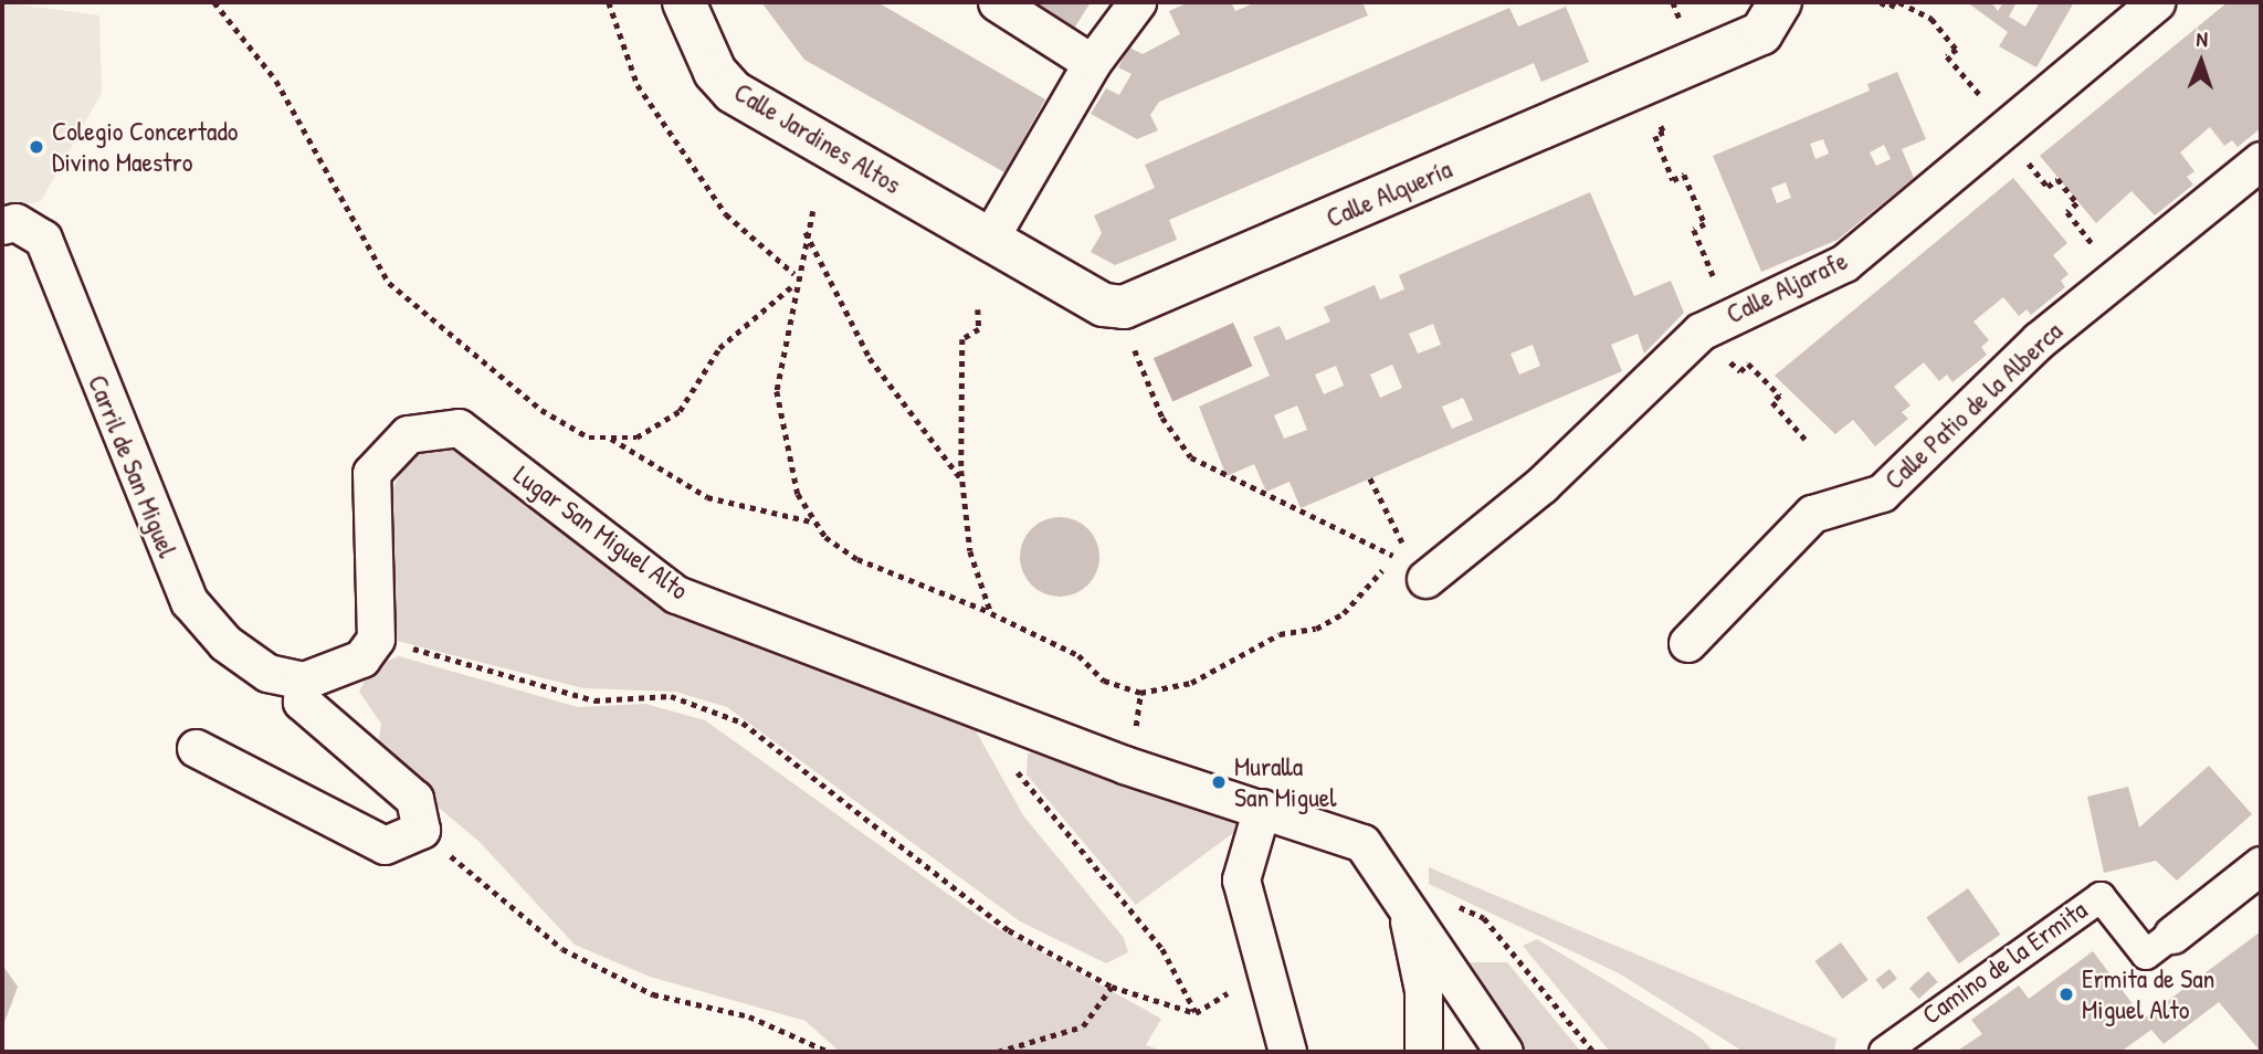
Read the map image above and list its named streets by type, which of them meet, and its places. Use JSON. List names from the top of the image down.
{
  "streets": {
    "street": [
      "Calle Jardines Altos",
      "Calle Alquería",
      "Calle Aljarafe",
      "Calle Patio de la Alberca",
      "Carril de San Miguel",
      "Lugar San Miguel Alto",
      "Camino de la Ermita"
    ]
  },
  "crossings": [
    ["Calle Jardines Altos", "Calle Alquería"]
  ],
  "places": ["Colegio Concertado Divino Maestro", "Muralla San Miguel", "Ermita de San Miguel Alto"],
  "north": "top"
}
